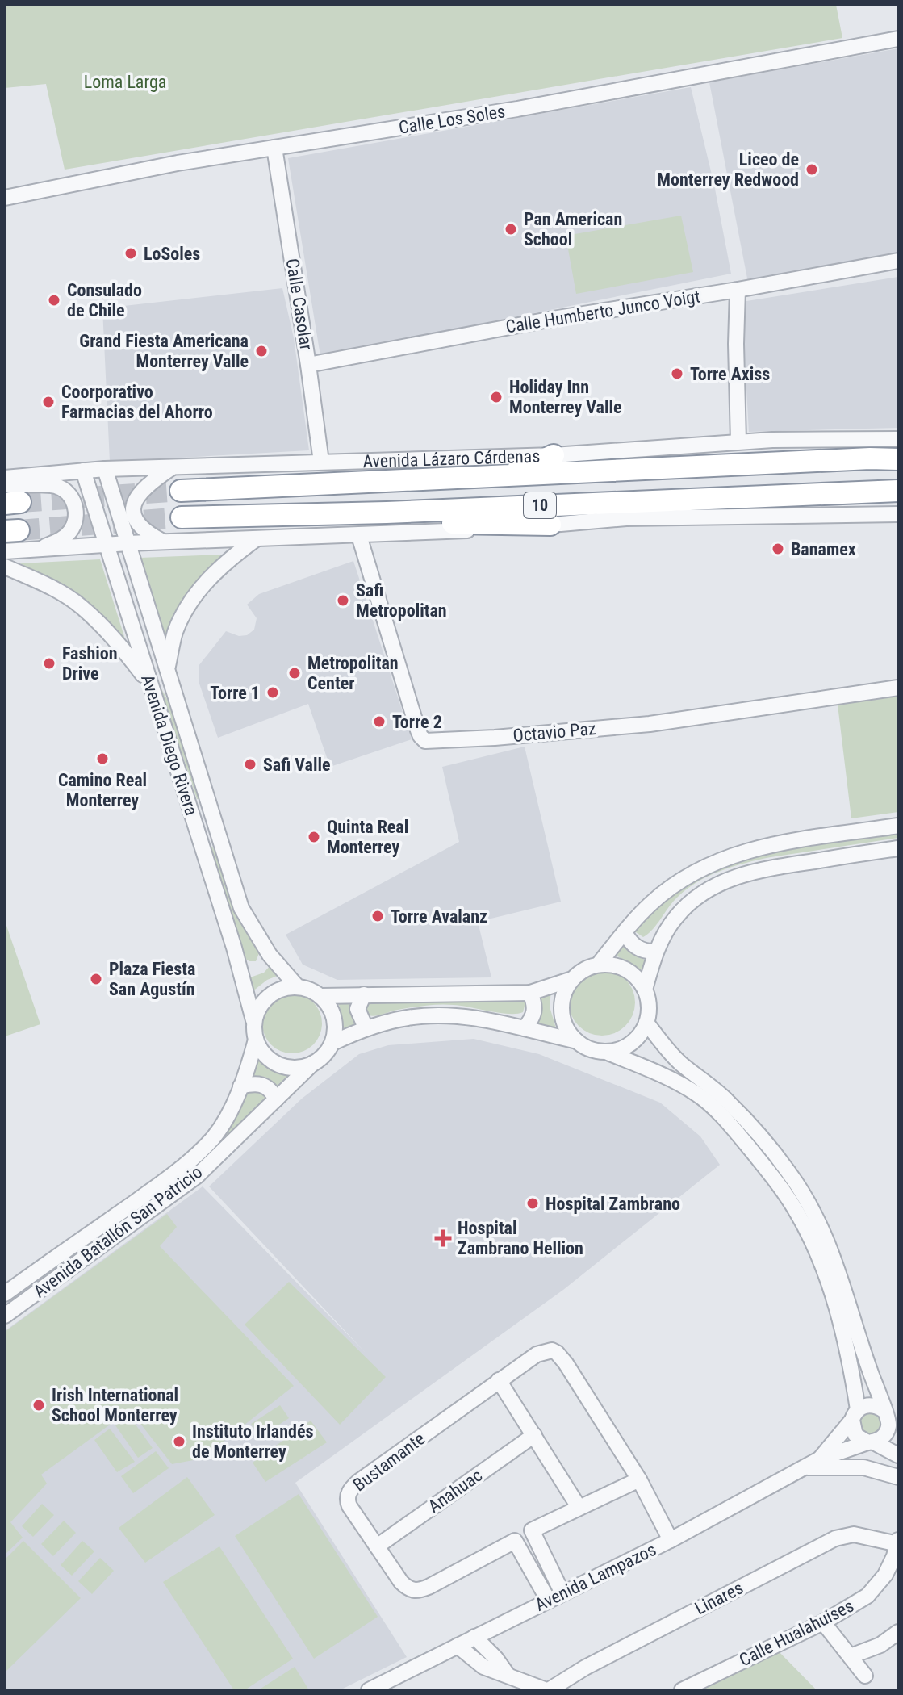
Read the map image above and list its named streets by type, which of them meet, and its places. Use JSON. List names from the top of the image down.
{
  "streets": {
    "highway": ["Avenida Lázaro Cárdenas", "10"],
    "street": [
      "Calle Los Soles",
      "Calle Casolar",
      "Calle Humberto Junco Voigt",
      "Octavio Paz",
      "Avenida Diego Rivera",
      "Avenida Batallón San Patricio",
      "Bustamante",
      "Anahuac",
      "Avenida Lampazos",
      "Linares",
      "Calle Hualahuises"
    ]
  },
  "crossings": [
    ["Calle Los Soles", "Calle Casolar"],
    ["Calle Casolar", "Calle Humberto Junco Voigt"],
    ["Calle Casolar", "Avenida Lázaro Cárdenas"],
    ["Avenida Lázaro Cárdenas", "Avenida Diego Rivera"],
    ["Avenida Diego Rivera", "Avenida Batallón San Patricio"],
    ["Bustamante", "Anahuac"],
    ["Bustamante", "Avenida Lampazos"],
    ["Linares", "Calle Hualahuises"]
  ],
  "parks": ["Loma Larga"],
  "places": {
    "other": [
      "Liceo de Monterrey Redwood",
      "Pan American School",
      "LoSoles",
      "Consulado de Chile",
      "Grand Fiesta Americana Monterrey Valle",
      "Torre Axiss",
      "Holiday Inn Monterrey Valle",
      "Coorporativo Farmacias del Ahorro",
      "Banamex",
      "Safi Metropolitan",
      "Fashion Drive",
      "Metropolitan Center",
      "Torre 1",
      "Torre 2",
      "Camino Real Monterrey",
      "Safi Valle",
      "Quinta Real Monterrey",
      "Torre Avalanz",
      "Plaza Fiesta San Agustín",
      "Hospital Zambrano",
      "Irish International School Monterrey",
      "Instituto Irlandés de Monterrey"
    ],
    "health": ["Hospital Zambrano Hellion"]
  }
}
